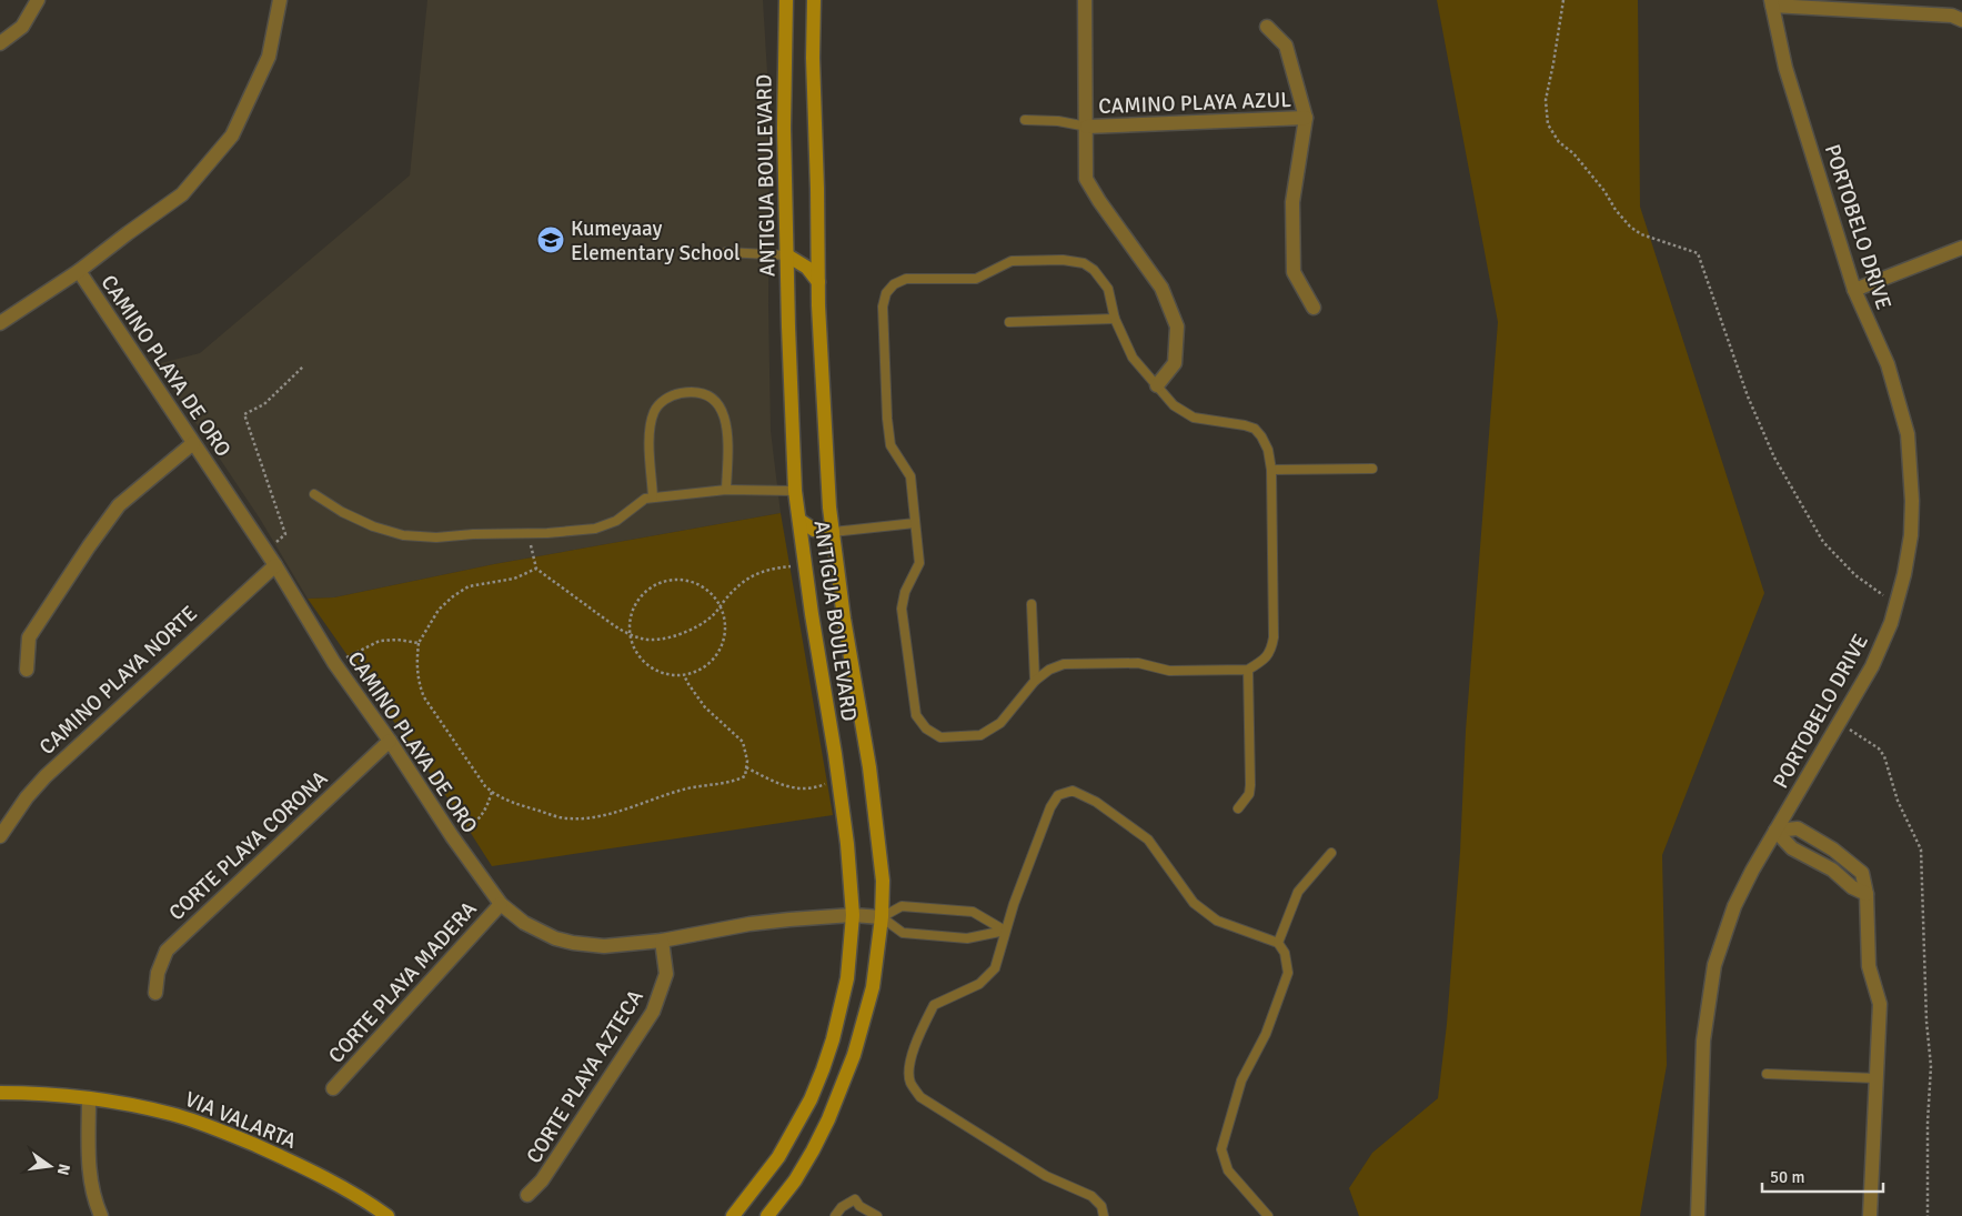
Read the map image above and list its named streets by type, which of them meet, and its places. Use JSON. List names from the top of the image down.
{
  "streets": {
    "main road": ["ANTIGUA BOULEVARD", "VIA VALARTA"],
    "street": [
      "CAMINO PLAYA AZUL",
      "PORTOBELO DRIVE",
      "CAMINO PLAYA DE ORO",
      "CAMINO PLAYA NORTE",
      "CORTE PLAYA CORONA",
      "CORTE PLAYA MADERA",
      "CORTE PLAYA AZTECA"
    ]
  },
  "crossings": [
    ["ANTIGUA BOULEVARD", "CAMINO PLAYA DE ORO"],
    ["CAMINO PLAYA DE ORO", "CAMINO PLAYA NORTE"],
    ["CAMINO PLAYA DE ORO", "CORTE PLAYA CORONA"],
    ["CAMINO PLAYA DE ORO", "CORTE PLAYA MADERA"],
    ["CAMINO PLAYA DE ORO", "CORTE PLAYA AZTECA"]
  ],
  "places": {
    "school or university": ["Kumeyaay Elementary School"]
  },
  "scale_bar": "50 m",
  "north": "right"
}
